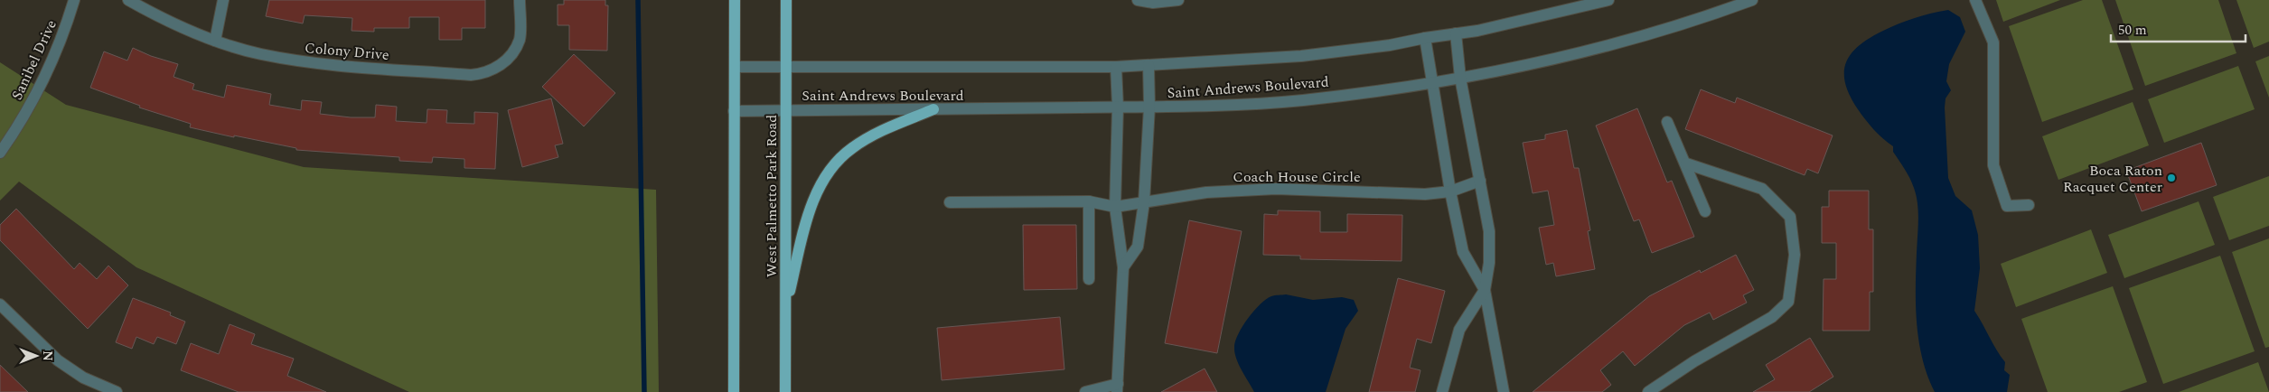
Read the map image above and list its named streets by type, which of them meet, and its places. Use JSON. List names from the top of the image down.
{
  "streets": {
    "main road": ["West Palmetto Park Road"],
    "street": [
      "Colony Drive",
      "Sanibel Drive",
      "Saint Andrews Boulevard",
      "Coach House Circle"
    ]
  },
  "crossings": [
    ["Saint Andrews Boulevard", "West Palmetto Park Road"]
  ],
  "places": ["Boca Raton Racquet Center"],
  "scale_bar": "50 m",
  "north": "right"
}
